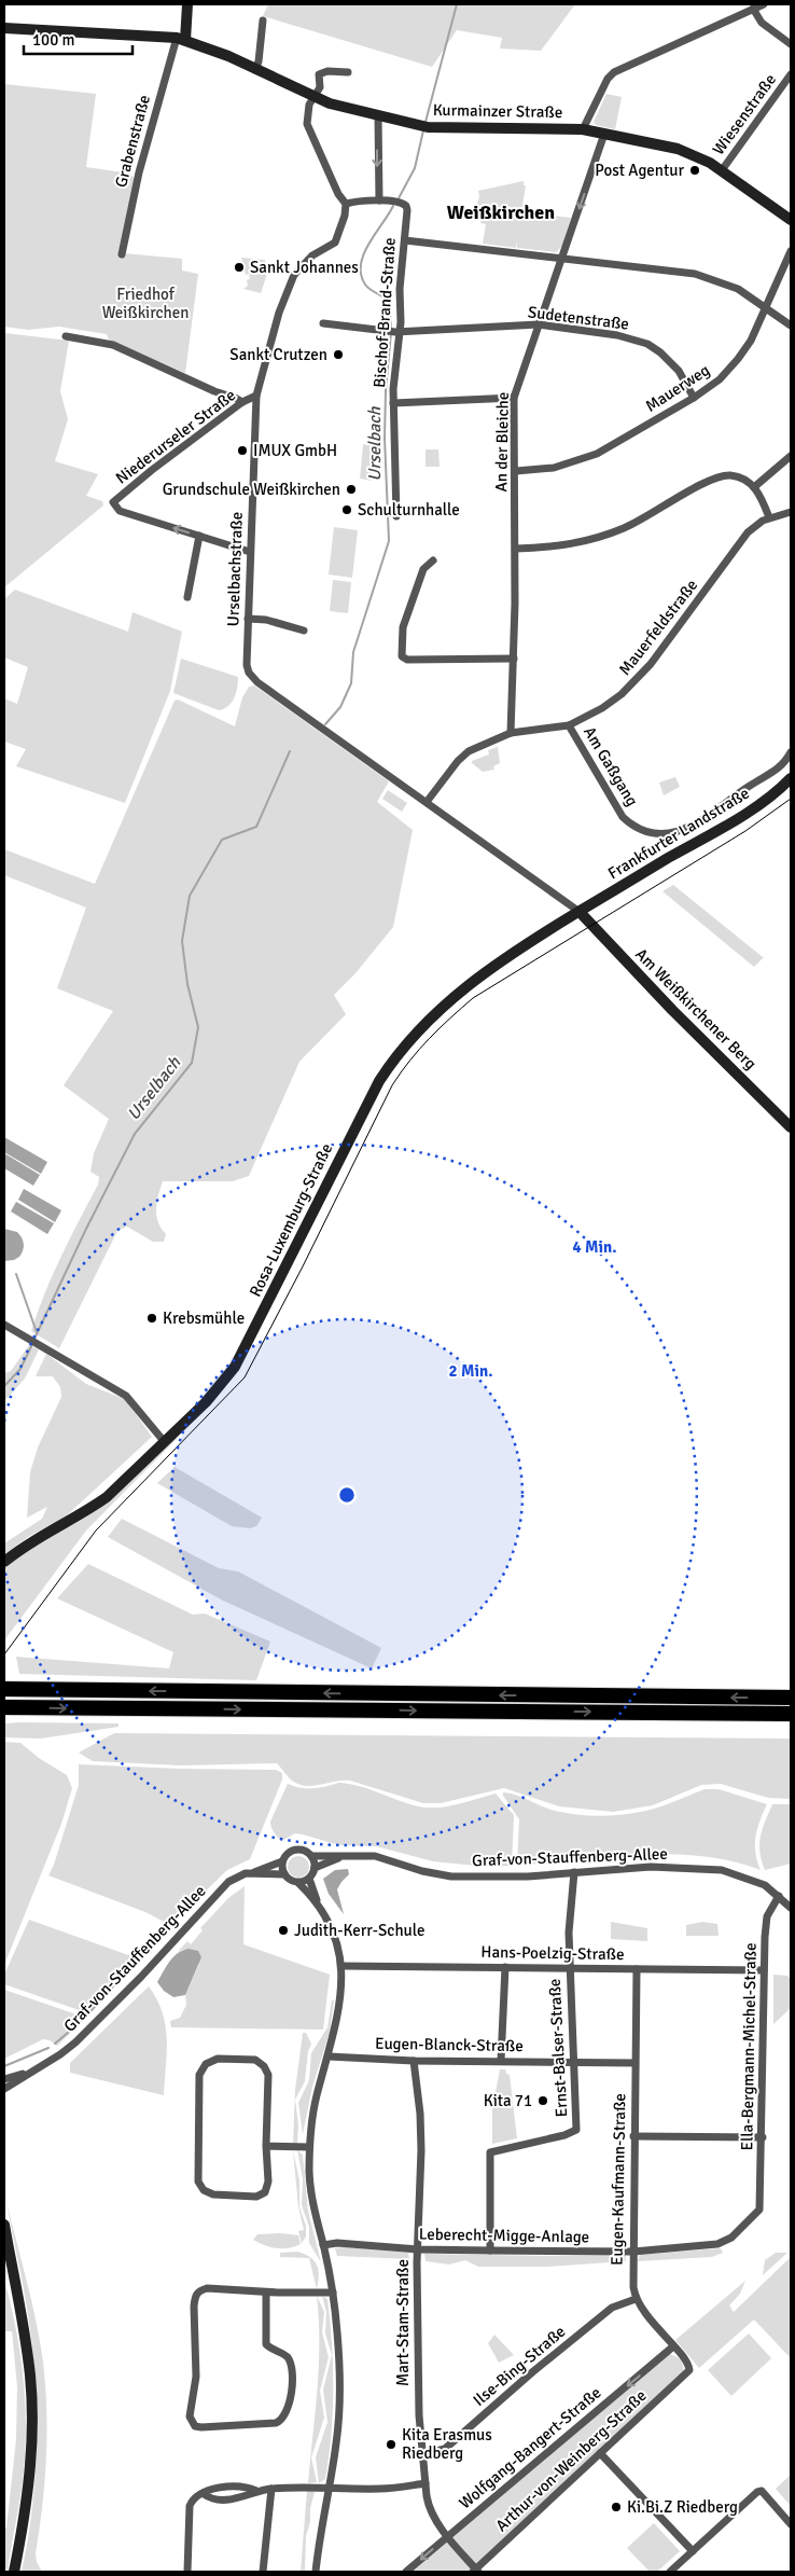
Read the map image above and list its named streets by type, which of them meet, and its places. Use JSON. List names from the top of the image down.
{
  "streets": {
    "main road": [
      "Kurmainzer Straße",
      "Frankfurter Landstraße",
      "Am Weißkirchener Berg",
      "Rosa-Luxemburg-Straße"
    ],
    "street": [
      "Wiesenstraße",
      "Grabenstraße",
      "Bischof-Brand-Straße",
      "Sudetenstraße",
      "Mauerweg",
      "Niederurseler Straße",
      "An der Bleiche",
      "Urselbachstraße",
      "Mauerfeldstraße",
      "Am Gaßgang",
      "Graf-von-Stauffenberg-Allee",
      "Hans-Poelzig-Straße",
      "Eugen-Blanck-Straße",
      "Ella-Bergmann-Michel-Straße",
      "Ernst-Balser-Straße",
      "Eugen-Kaufmann-Straße",
      "Leberecht-Migge-Anlage",
      "Mart-Stam-Straße",
      "Ilse-Bing-Straße",
      "Wolfgang-Bangert-Straße",
      "Arthur-von-Weinberg-Straße"
    ]
  },
  "crossings": [
    ["Kurmainzer Straße", "Wiesenstraße"],
    ["Kurmainzer Straße", "Grabenstraße"],
    ["Kurmainzer Straße", "An der Bleiche"],
    ["Bischof-Brand-Straße", "Sudetenstraße"],
    ["Bischof-Brand-Straße", "Urselbachstraße"],
    ["Sudetenstraße", "Mauerweg"],
    ["Sudetenstraße", "An der Bleiche"],
    ["Mauerweg", "An der Bleiche"],
    ["Niederurseler Straße", "Urselbachstraße"],
    ["An der Bleiche", "Mauerfeldstraße"],
    ["Urselbachstraße", "Mauerfeldstraße"],
    ["Urselbachstraße", "Frankfurter Landstraße"],
    ["Urselbachstraße", "Am Weißkirchener Berg"],
    ["Urselbachstraße", "Rosa-Luxemburg-Straße"],
    ["Mauerfeldstraße", "Am Gaßgang"],
    ["Frankfurter Landstraße", "Am Weißkirchener Berg"],
    ["Frankfurter Landstraße", "Rosa-Luxemburg-Straße"],
    ["Am Weißkirchener Berg", "Rosa-Luxemburg-Straße"],
    ["Graf-von-Stauffenberg-Allee", "Ella-Bergmann-Michel-Straße"],
    ["Graf-von-Stauffenberg-Allee", "Ernst-Balser-Straße"],
    ["Hans-Poelzig-Straße", "Ella-Bergmann-Michel-Straße"],
    ["Hans-Poelzig-Straße", "Ernst-Balser-Straße"],
    ["Hans-Poelzig-Straße", "Eugen-Kaufmann-Straße"],
    ["Eugen-Blanck-Straße", "Ernst-Balser-Straße"],
    ["Eugen-Blanck-Straße", "Eugen-Kaufmann-Straße"],
    ["Eugen-Blanck-Straße", "Mart-Stam-Straße"],
    ["Ella-Bergmann-Michel-Straße", "Leberecht-Migge-Anlage"],
    ["Ernst-Balser-Straße", "Leberecht-Migge-Anlage"],
    ["Eugen-Kaufmann-Straße", "Leberecht-Migge-Anlage"],
    ["Eugen-Kaufmann-Straße", "Ilse-Bing-Straße"],
    ["Leberecht-Migge-Anlage", "Mart-Stam-Straße"],
    ["Mart-Stam-Straße", "Ilse-Bing-Straße"],
    ["Mart-Stam-Straße", "Wolfgang-Bangert-Straße"],
    ["Mart-Stam-Straße", "Arthur-von-Weinberg-Straße"],
    ["Wolfgang-Bangert-Straße", "Arthur-von-Weinberg-Straße"]
  ],
  "one_way": ["Wolfgang-Bangert-Straße"],
  "districts": ["Weißkirchen"],
  "water": ["Urselbach"],
  "parks": ["Friedhof Weißkirchen"],
  "places": [
    "Post Agentur",
    "Sankt Johannes",
    "Sankt Crutzen",
    "IMUX GmbH",
    "Grundschule Weißkirchen",
    "Schulturnhalle",
    "Krebsmühle",
    "Judith-Kerr-Schule",
    "Kita 71",
    "Kita Erasmus Riedberg",
    "Ki.Bi.Z Riedberg"
  ],
  "scale_bar": "100 m",
  "rings": ["4 Min.", "2 Min."]
}
